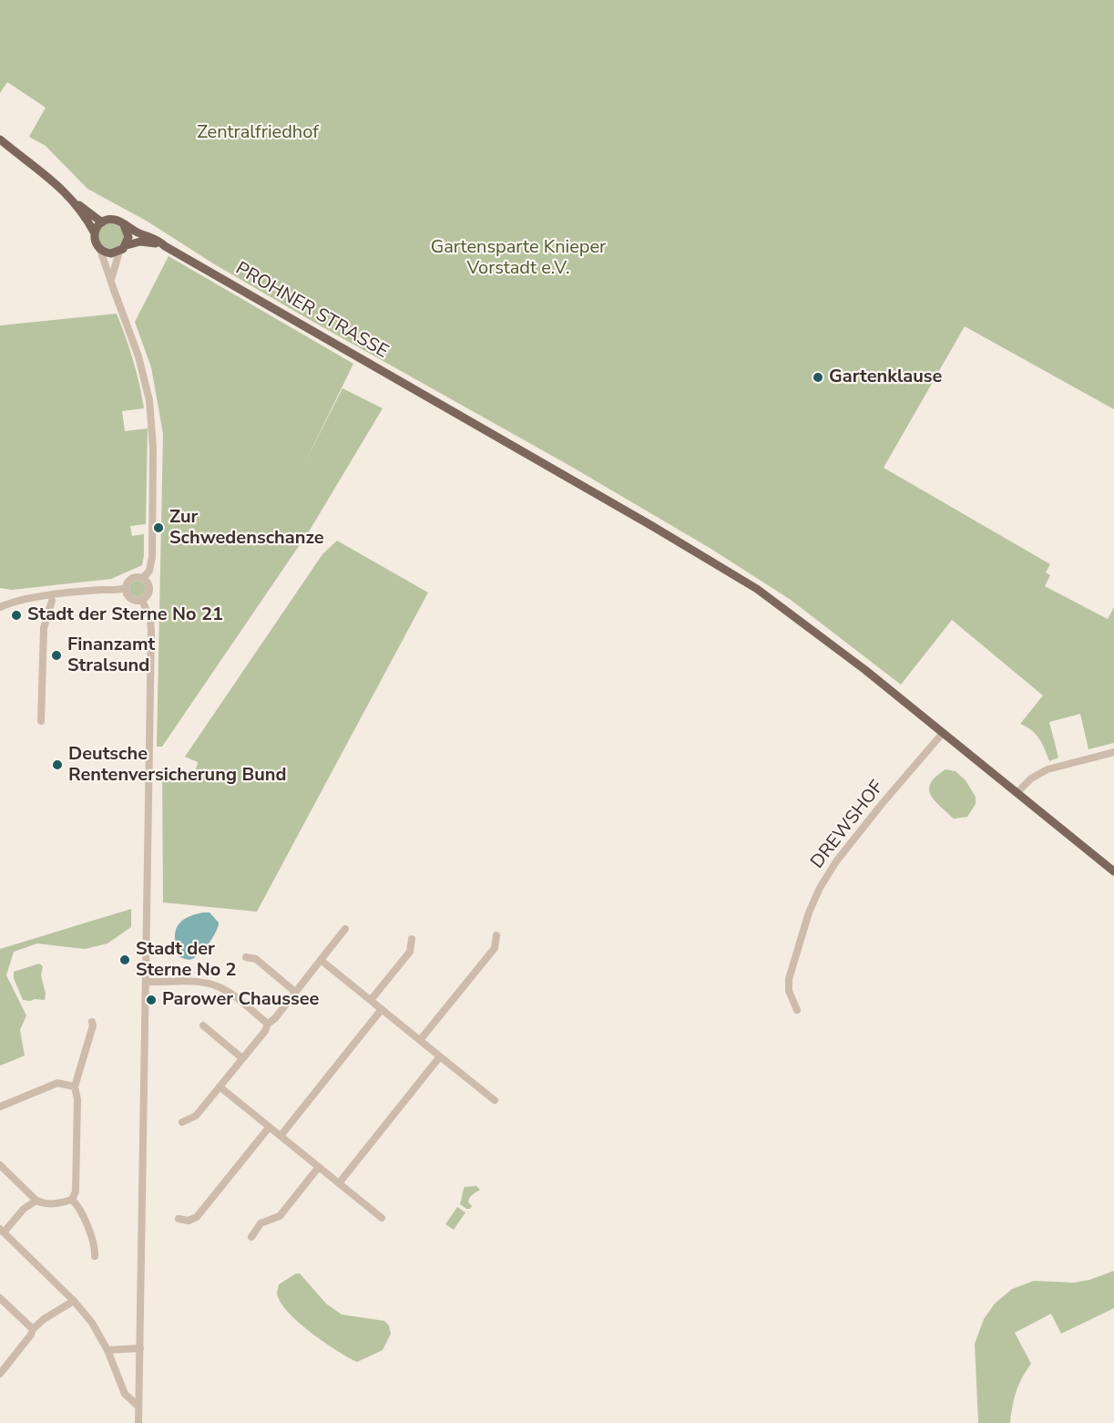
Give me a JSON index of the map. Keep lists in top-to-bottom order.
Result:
{
  "streets": {
    "main road": ["PROHNER STRASSE"],
    "street": ["DREWSHOF"]
  },
  "crossings": [
    ["PROHNER STRASSE", "DREWSHOF"]
  ],
  "parks": ["Zentralfriedhof", "Gartensparte Knieper Vorstadt e.V."],
  "places": [
    "Gartenklause",
    "Zur Schwedenschanze",
    "Stadt der Sterne No 21",
    "Finanzamt Stralsund",
    "Deutsche Rentenversicherung Bund",
    "Stadt der Sterne No 2",
    "Parower Chaussee"
  ]
}
